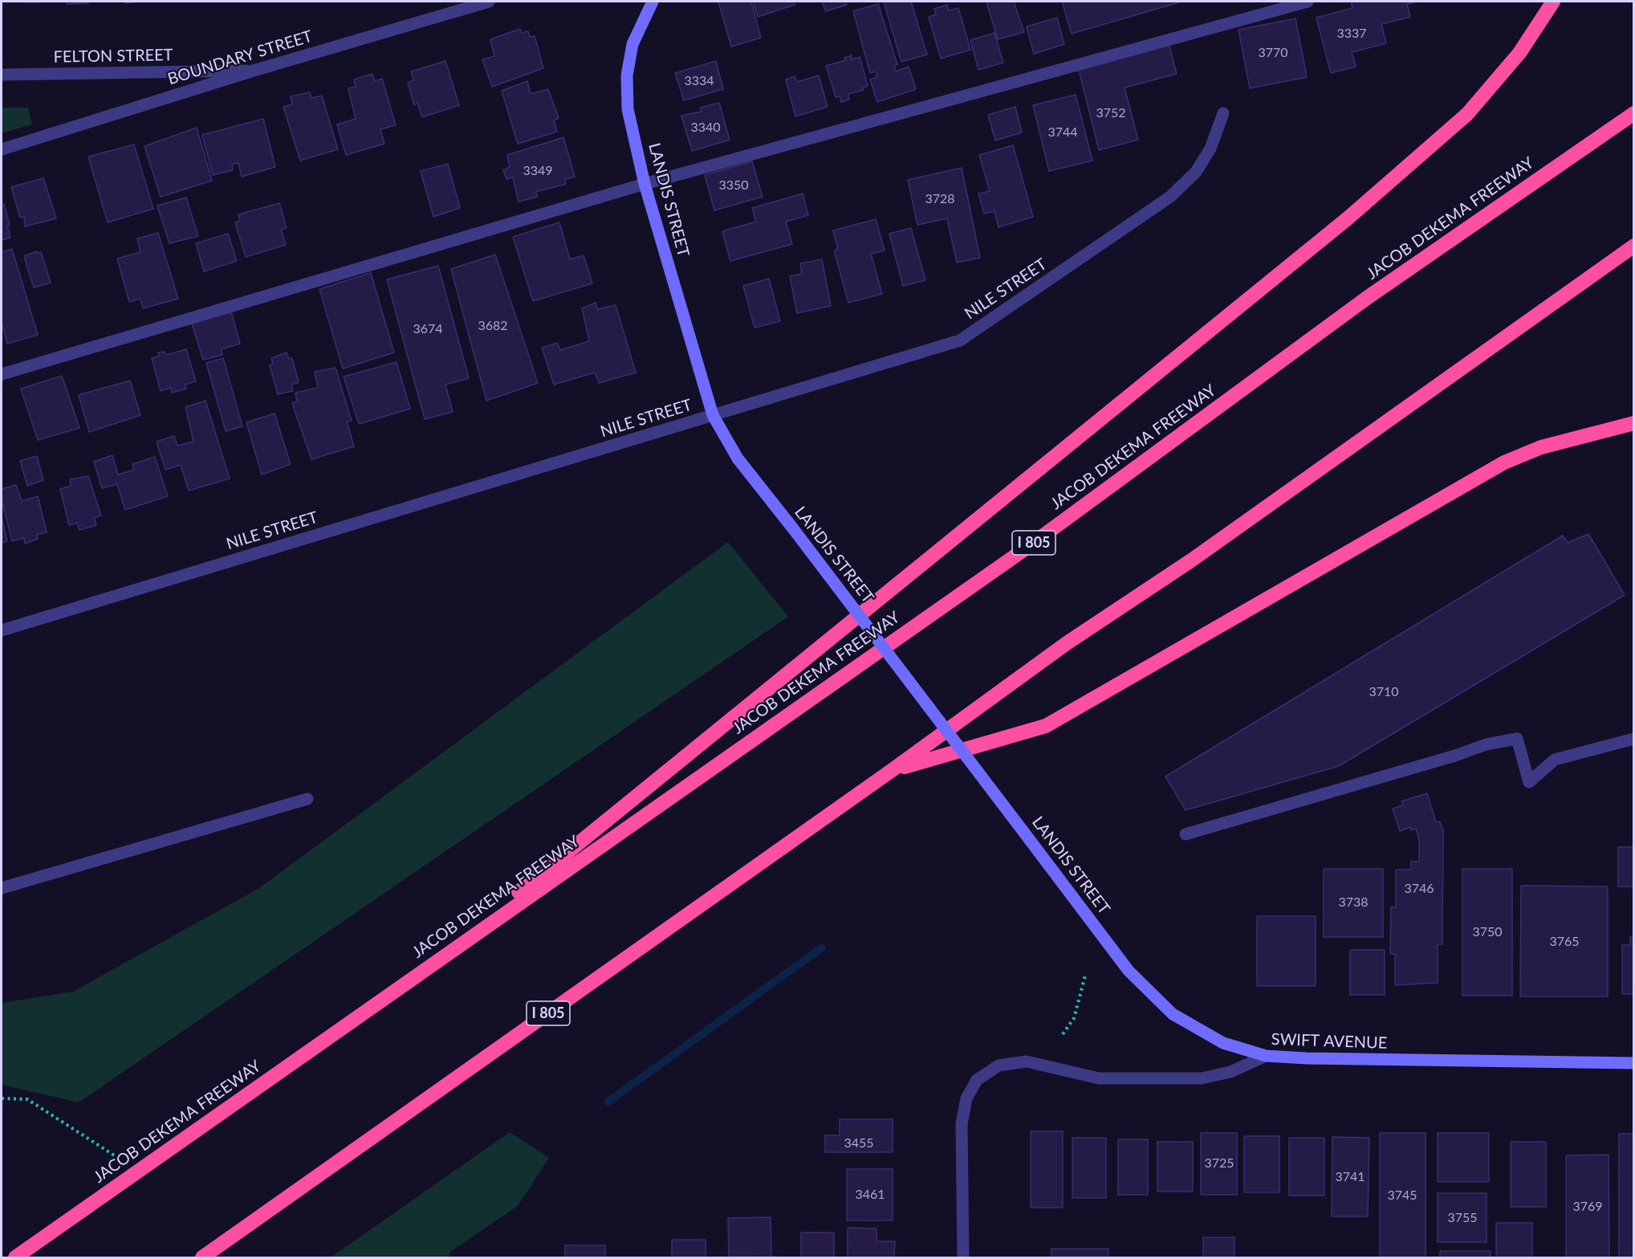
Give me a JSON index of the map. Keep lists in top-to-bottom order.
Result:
{
  "streets": {
    "highway": ["JACOB DEKEMA FREEWAY", "I 805"],
    "main road": ["LANDIS STREET", "SWIFT AVENUE"],
    "street": ["FELTON STREET", "BOUNDARY STREET", "NILE STREET"]
  },
  "crossings": [
    ["FELTON STREET", "BOUNDARY STREET"],
    ["LANDIS STREET", "NILE STREET"],
    ["LANDIS STREET", "SWIFT AVENUE"]
  ],
  "house_numbers": [
    "3337",
    "3770",
    "3334",
    "3752",
    "3340",
    "3744",
    "3349",
    "3350",
    "3728",
    "3682",
    "3674",
    "3710",
    "3746",
    "3738",
    "3750",
    "3765",
    "3455",
    "3725",
    "3741",
    "3461",
    "3745",
    "3769",
    "3755"
  ]
}
